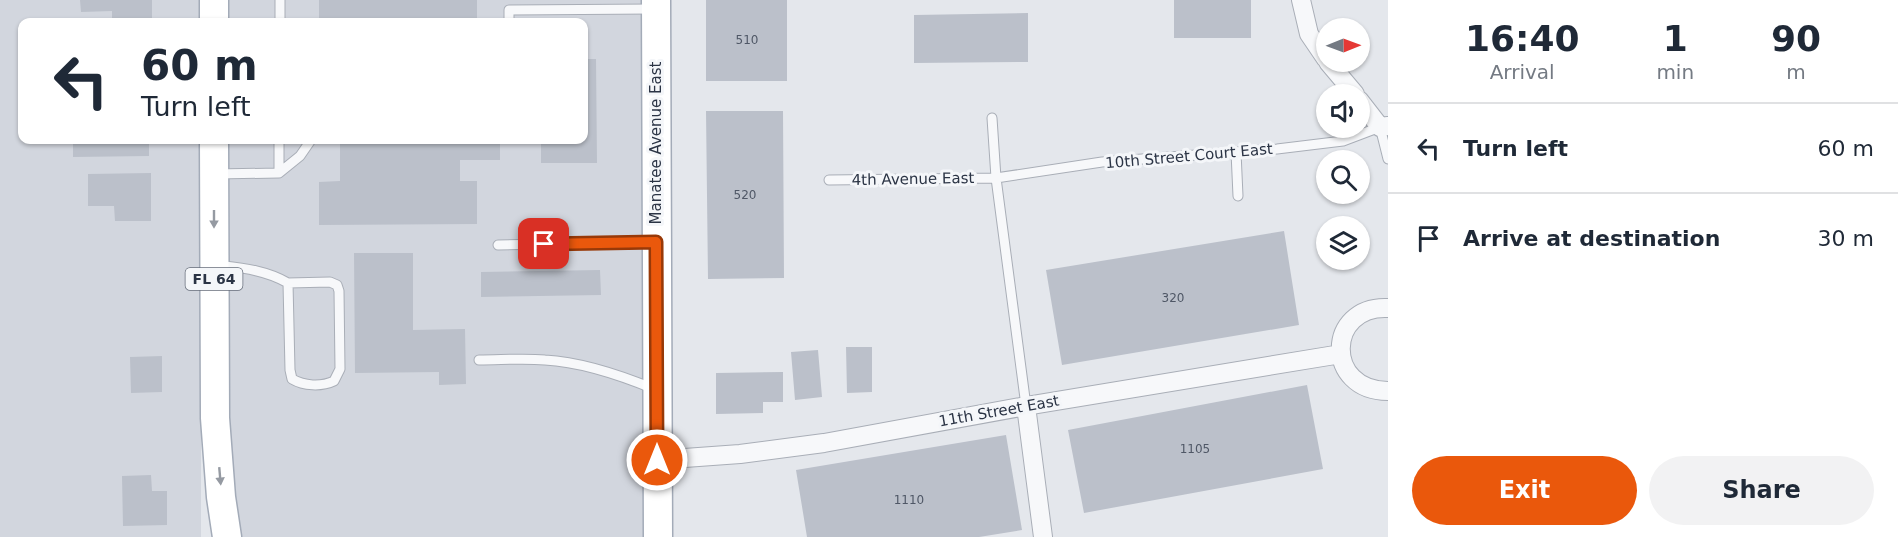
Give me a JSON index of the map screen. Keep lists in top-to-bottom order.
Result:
{
  "streets": {
    "main road": ["Manatee Avenue East", "FL 64"],
    "street": ["11th Street East"],
    "lane": ["10th Street Court East", "4th Avenue East"]
  },
  "crossings": [
    ["Manatee Avenue East", "11th Street East"],
    ["10th Street Court East", "4th Avenue East"]
  ],
  "house_numbers": [
    "510",
    "520",
    "320",
    "1105",
    "1110"
  ],
  "north": "right",
  "page": {
    "eta": [
      "16:40",
      "Arrival",
      "1",
      "min",
      "90",
      "m"
    ],
    "turn": ["60 m", "Turn left"],
    "list": [
      {
        "name": "Turn left",
        "value": "60 m"
      },
      {
        "name": "Arrive at destination",
        "value": "30 m"
      }
    ],
    "buttons": ["Exit", "Share"]
  }
}
